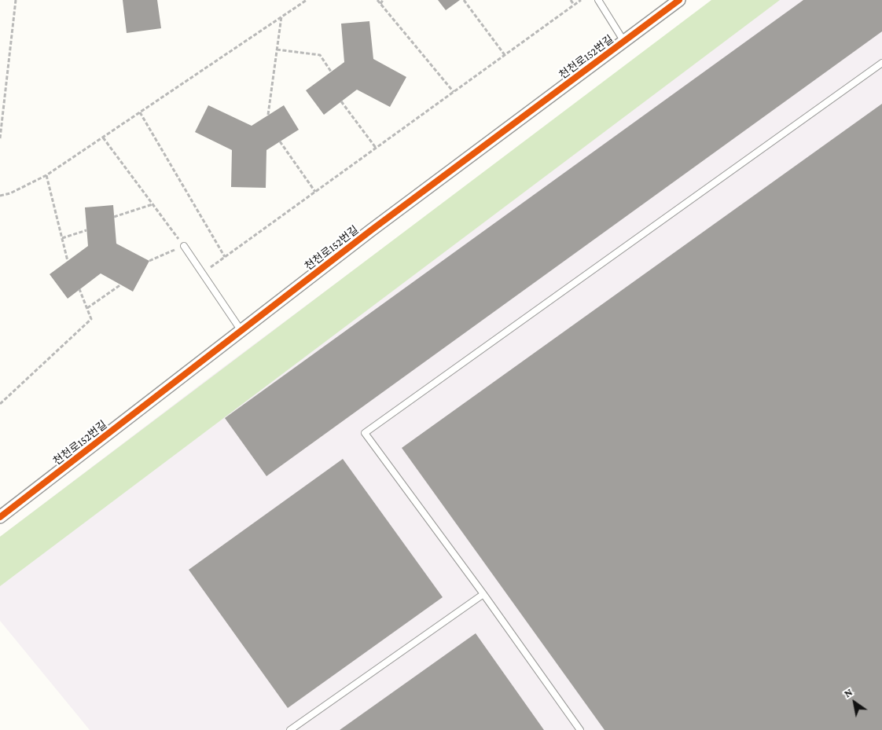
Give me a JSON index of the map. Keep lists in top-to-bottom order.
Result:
{
  "streets": {
    "street": ["천천로152번길"]
  },
  "north": "top left"
}
